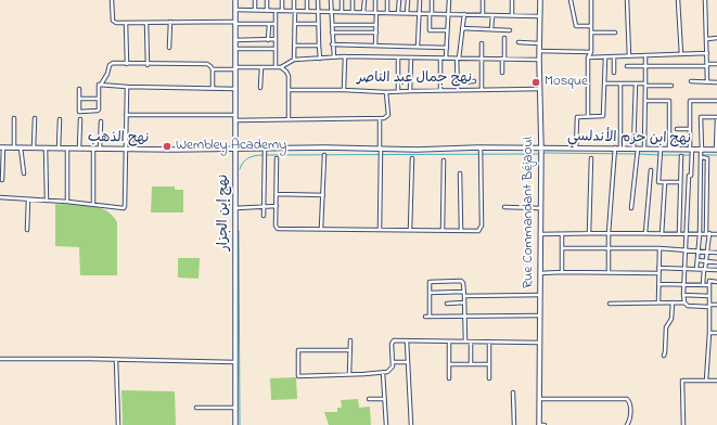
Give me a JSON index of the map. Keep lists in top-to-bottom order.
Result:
{
  "streets": {
    "street": [
      "نهج جمال عبد الناصر",
      "نهج الذهب",
      "نهج ابن حزم الأندلسي",
      "نهج إبن الجزار",
      "Rue Commandant Béjaoui"
    ]
  },
  "crossings": [
    ["نهج جمال عبد الناصر", "Rue Commandant Béjaoui"],
    ["نهج الذهب", "نهج ابن حزم الأندلسي"],
    ["نهج الذهب", "نهج إبن الجزار"],
    ["نهج ابن حزم الأندلسي", "Rue Commandant Béjaoui"]
  ],
  "places": ["Mosque", "Wembley Academy"]
}
